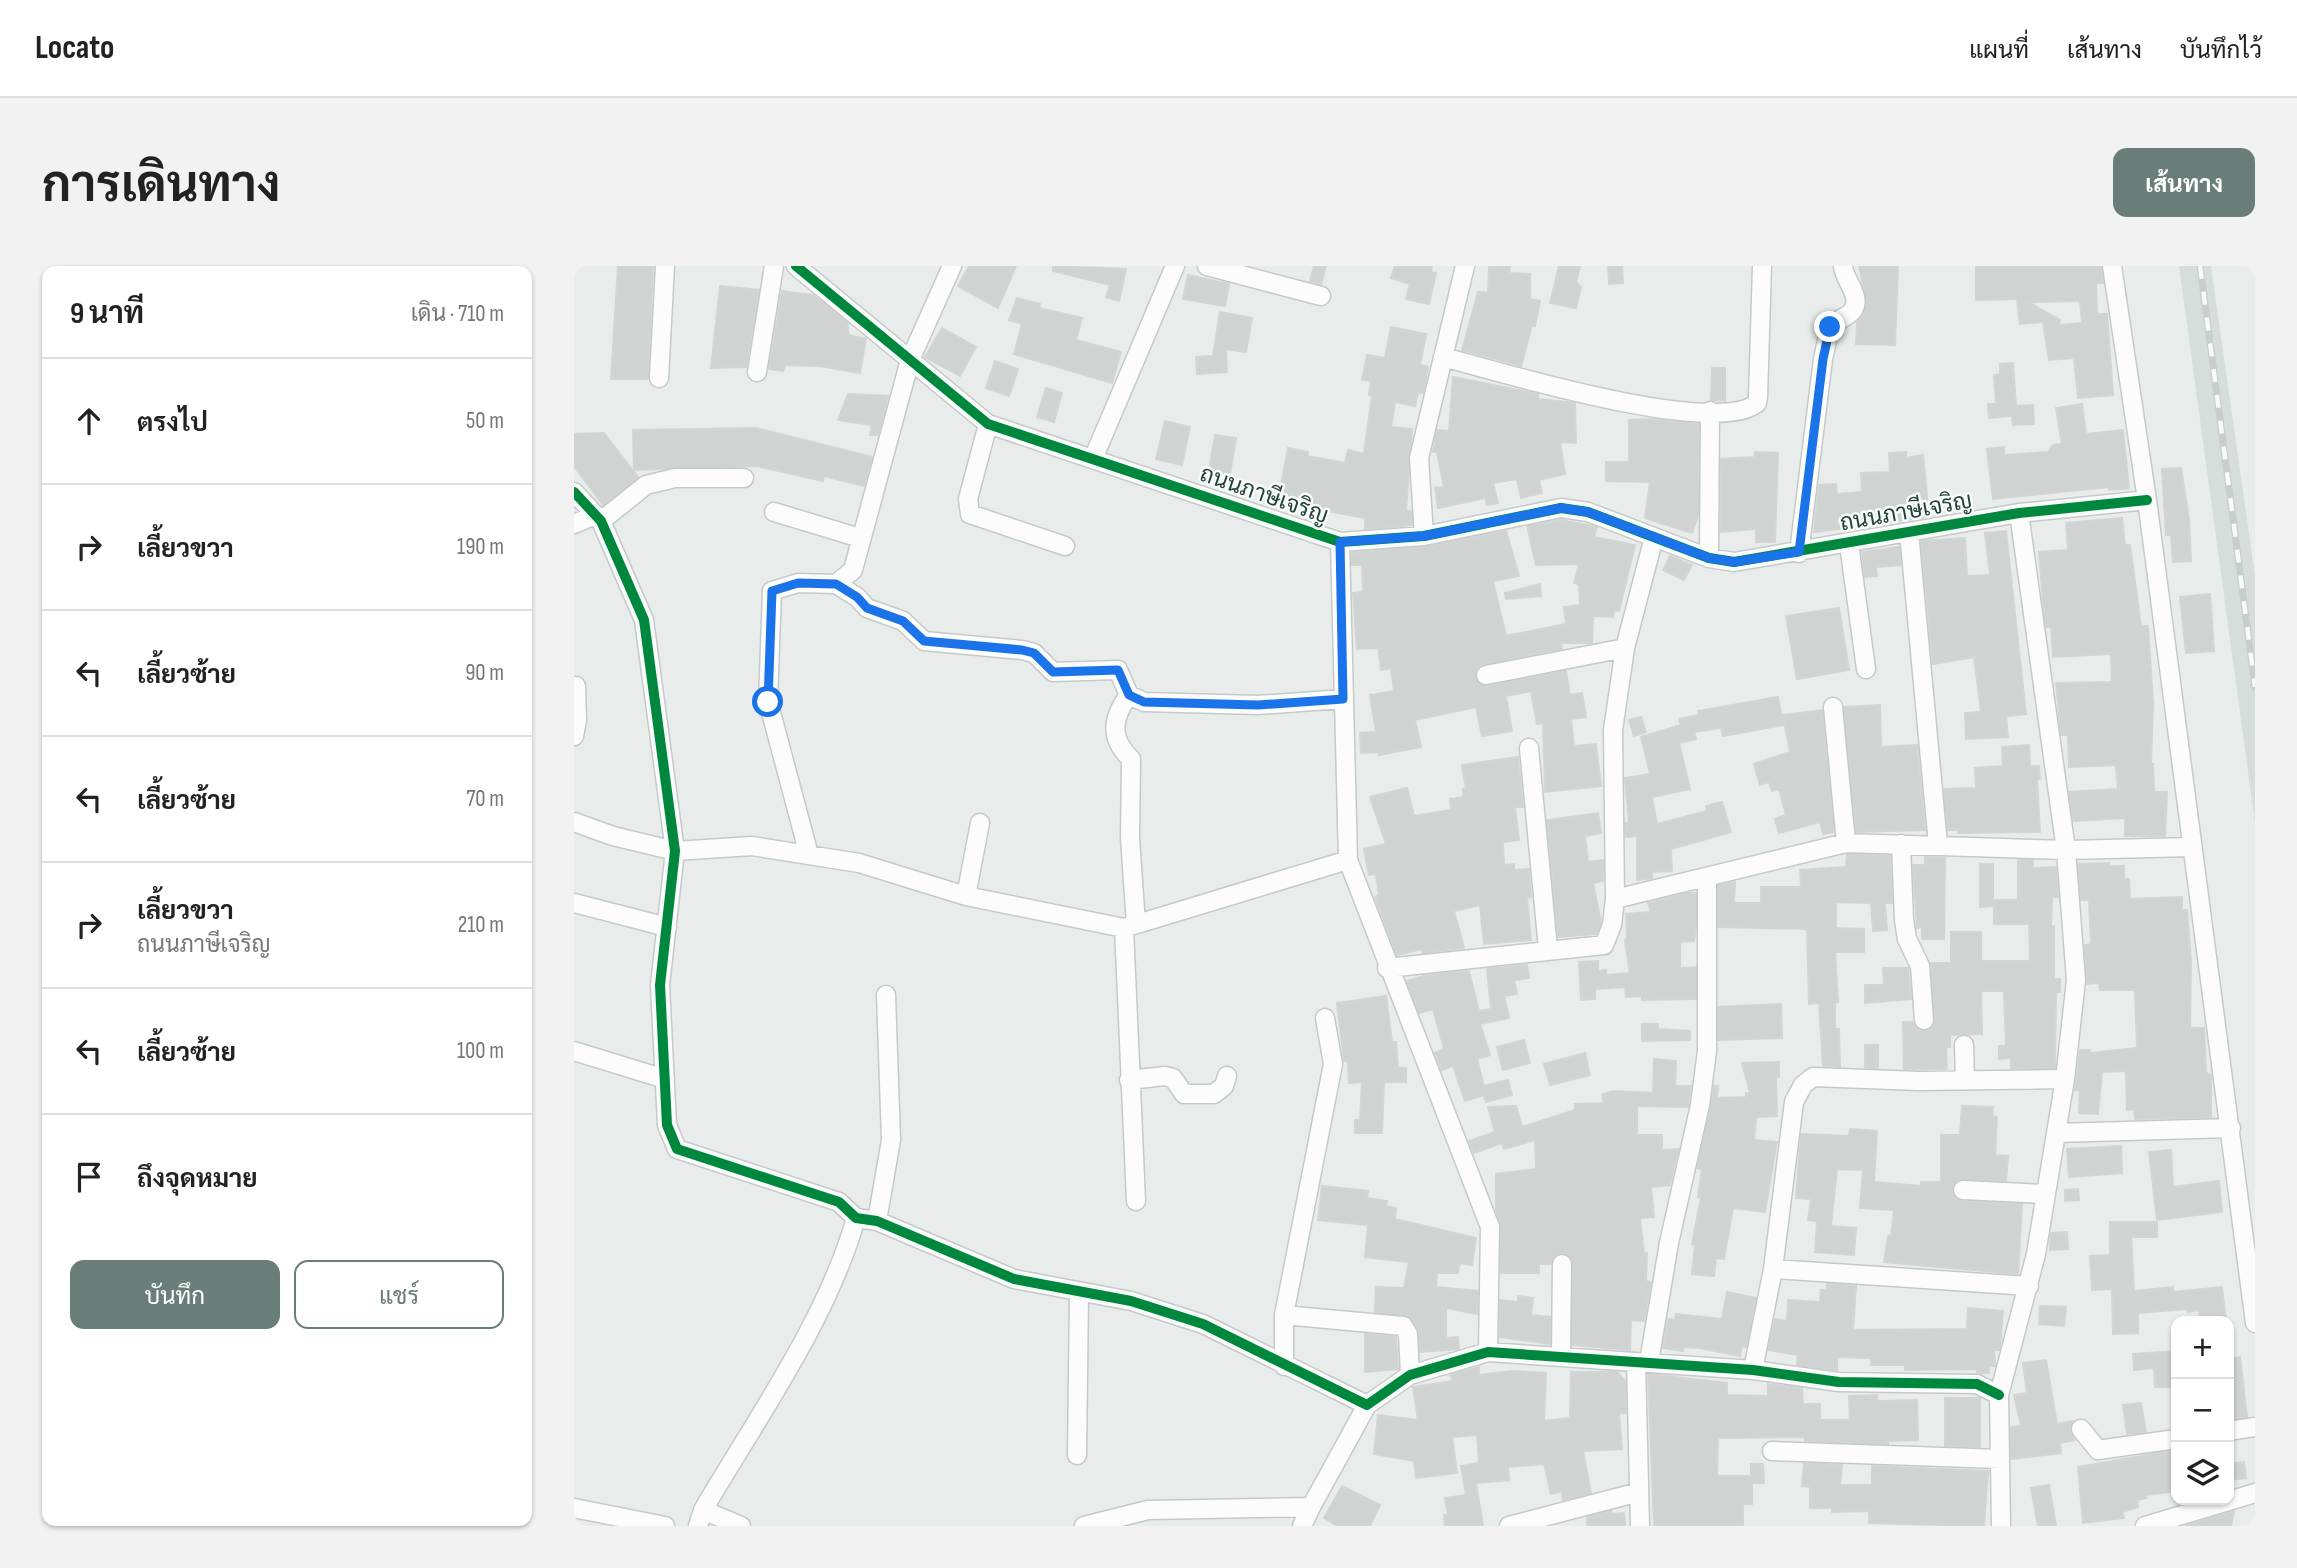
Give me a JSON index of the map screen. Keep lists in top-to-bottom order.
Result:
{
  "streets": {
    "street": ["ถนนภาษีเจริญ"]
  },
  "page": {
    "header": "Locato",
    "nav": ["แผนที่", "เส้นทาง", "บันทึกไว้"],
    "buttons": [
      "เส้นทาง",
      ["บันทึก", "แชร์"]
    ],
    "title": "การเดินทาง",
    "heading": ["9 นาที", "เดิน · 710 m"],
    "list": [
      ["ตรงไป", "50 m"],
      ["เลี้ยวขวา", "190 m"],
      ["เลี้ยวซ้าย", "90 m"],
      ["เลี้ยวซ้าย", "70 m"],
      ["เลี้ยวขวา", "ถนนภาษีเจริญ", "210 m"],
      ["เลี้ยวซ้าย", "100 m"],
      "ถึงจุดหมาย"
    ],
    "map_buttons": ["+", "−"]
  }
}
